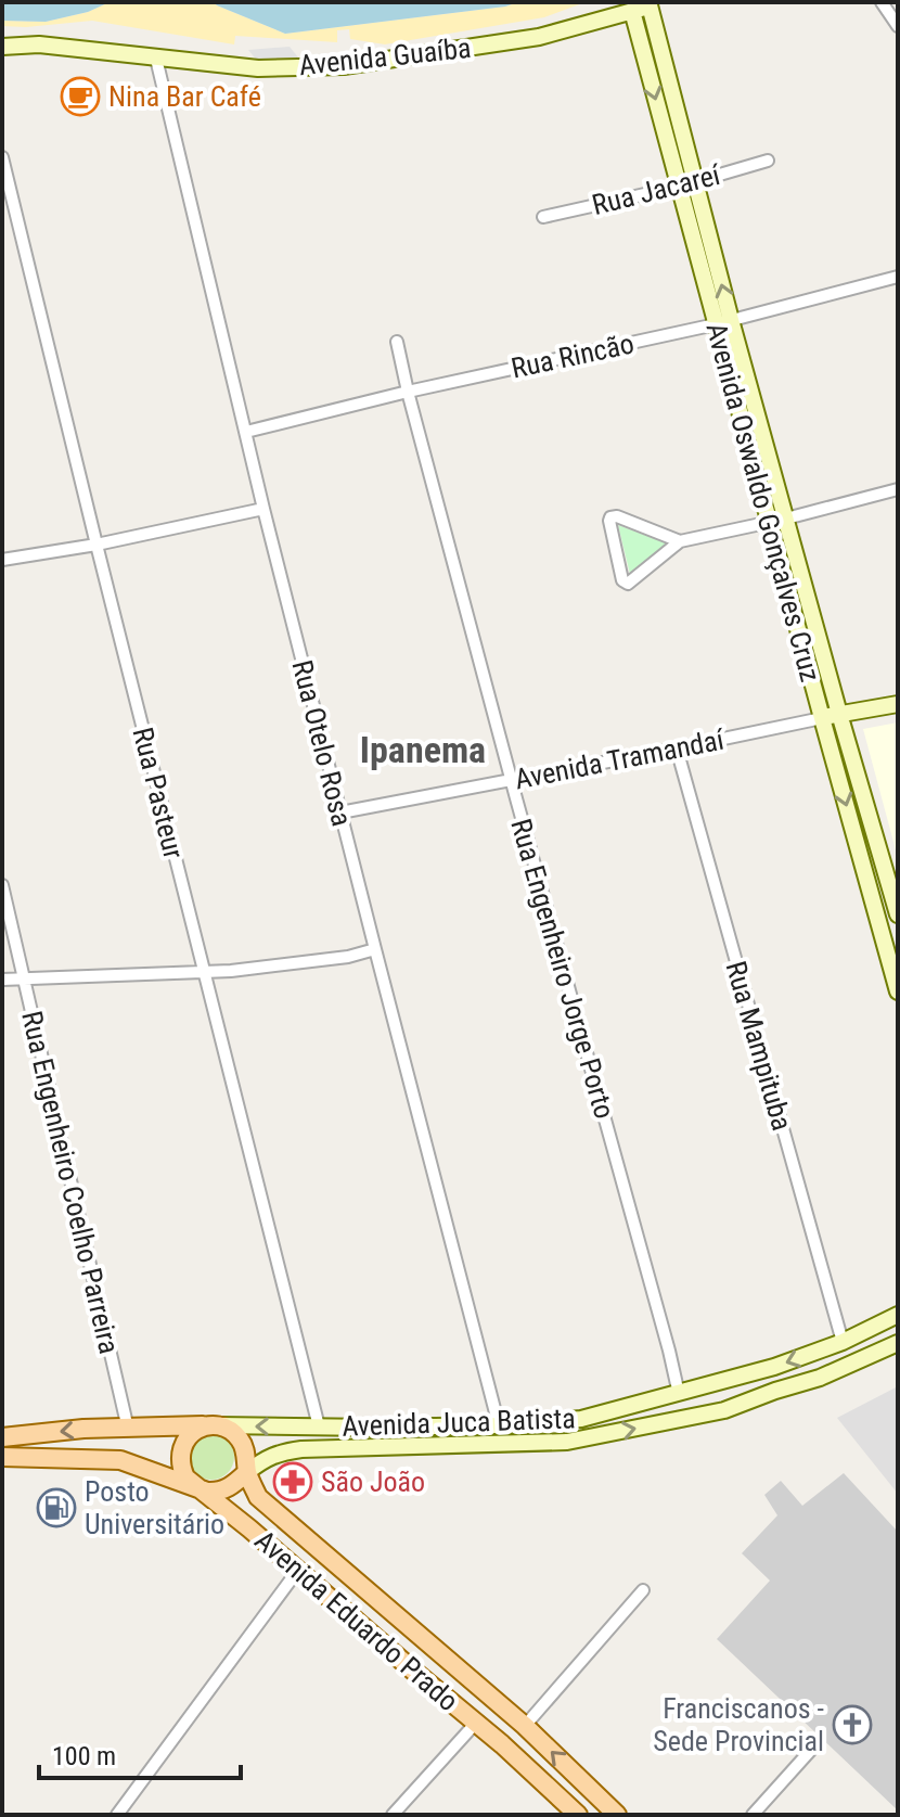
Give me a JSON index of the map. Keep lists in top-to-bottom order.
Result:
{
  "streets": {
    "main road": ["Avenida Juca Batista", "Avenida Eduardo Prado"],
    "street": [
      "Avenida Guaíba",
      "Rua Jacareí",
      "Rua Rincão",
      "Avenida Oswaldo Gonçalves Cruz",
      "Rua Otelo Rosa",
      "Avenida Tramandaí",
      "Rua Pasteur",
      "Rua Engenheiro Jorge Porto",
      "Rua Mampituba",
      "Rua Engenheiro Coelho Parreira"
    ]
  },
  "crossings": [
    ["Avenida Guaíba", "Avenida Oswaldo Gonçalves Cruz"],
    ["Avenida Guaíba", "Rua Otelo Rosa"],
    ["Rua Jacareí", "Avenida Oswaldo Gonçalves Cruz"],
    ["Rua Rincão", "Avenida Oswaldo Gonçalves Cruz"],
    ["Rua Rincão", "Rua Otelo Rosa"],
    ["Rua Rincão", "Rua Engenheiro Jorge Porto"],
    ["Avenida Oswaldo Gonçalves Cruz", "Avenida Tramandaí"],
    ["Rua Otelo Rosa", "Avenida Tramandaí"],
    ["Rua Otelo Rosa", "Avenida Juca Batista"],
    ["Avenida Tramandaí", "Rua Engenheiro Jorge Porto"],
    ["Avenida Tramandaí", "Rua Mampituba"],
    ["Rua Pasteur", "Avenida Juca Batista"],
    ["Rua Engenheiro Jorge Porto", "Avenida Juca Batista"],
    ["Rua Mampituba", "Avenida Juca Batista"],
    ["Rua Engenheiro Coelho Parreira", "Avenida Juca Batista"],
    ["Avenida Juca Batista", "Avenida Eduardo Prado"]
  ],
  "districts": ["Ipanema"],
  "places": {
    "cafe": ["Nina Bar Café"],
    "pharmacy": ["São João"],
    "fuel station": ["Posto Universitário"],
    "church": ["Franciscanos - Sede Provincial"]
  },
  "scale_bar": "100 m"
}
